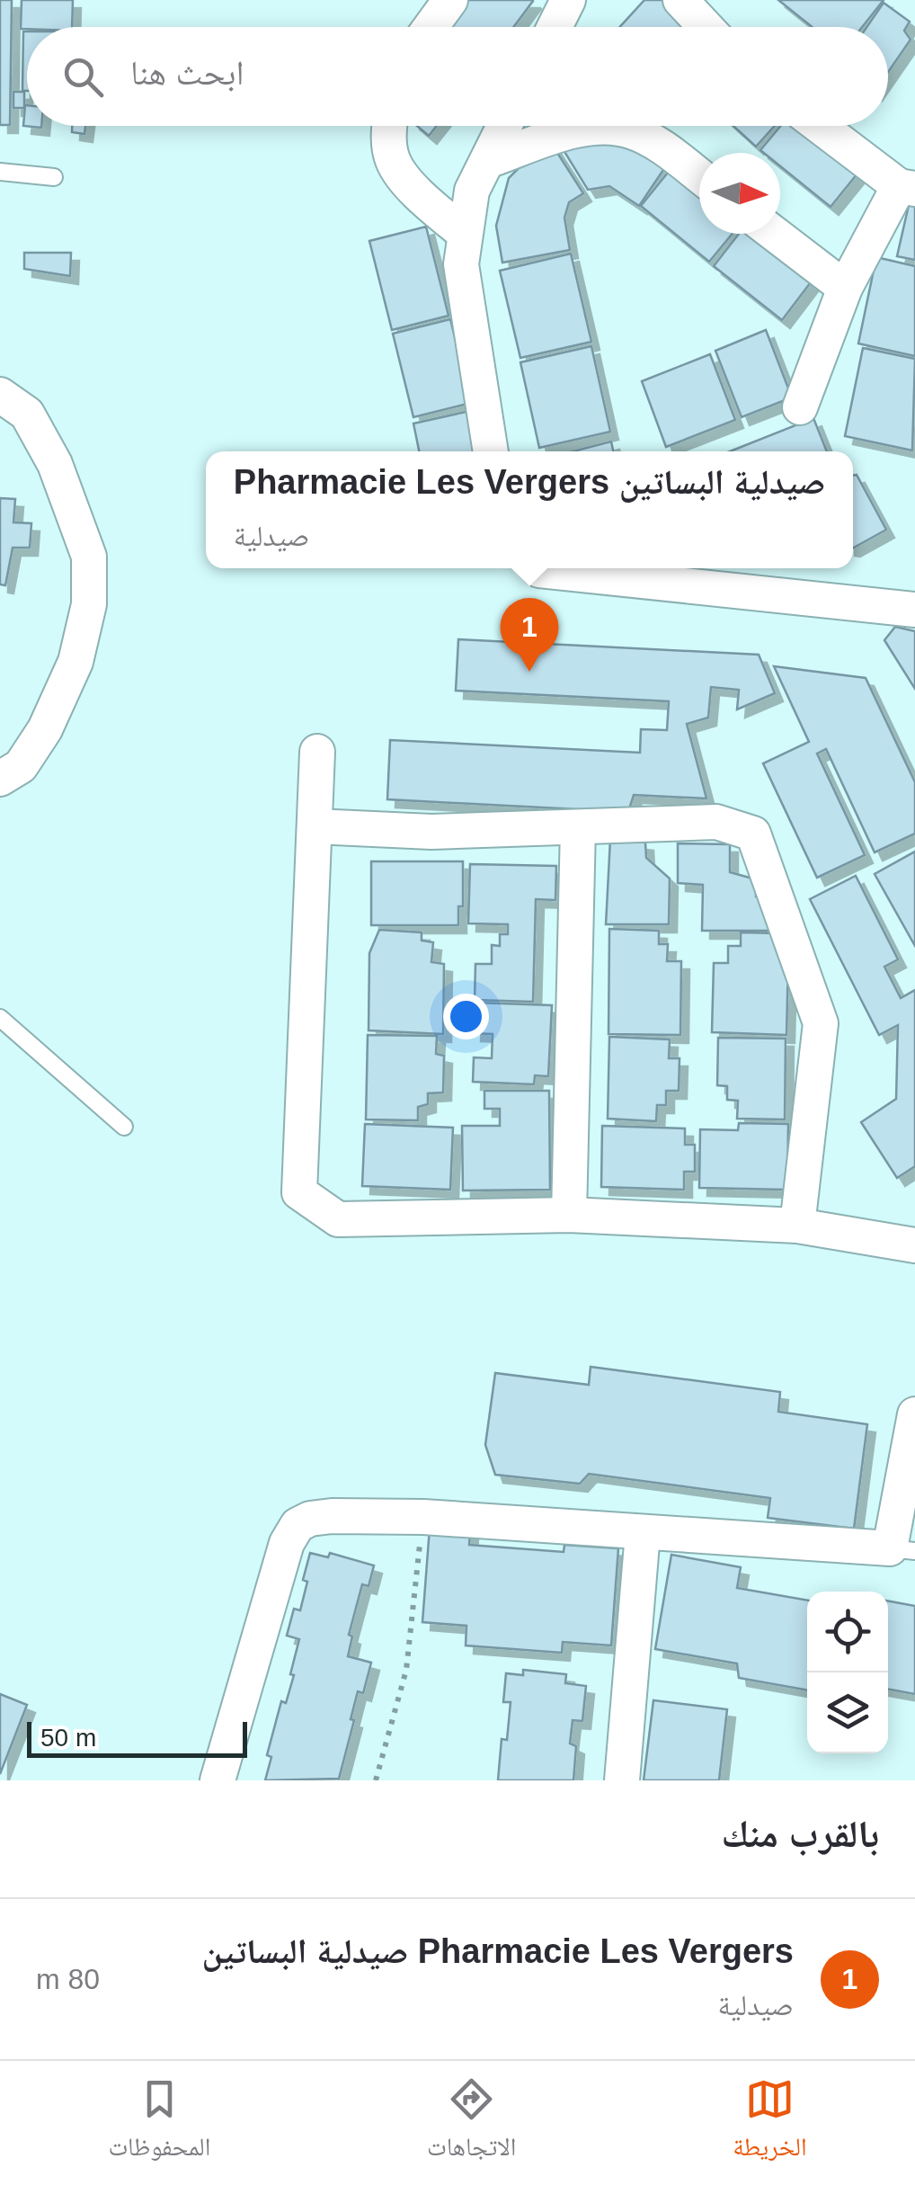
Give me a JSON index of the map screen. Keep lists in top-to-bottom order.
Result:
{
  "scale_bar": "50 m",
  "north": "right",
  "page": {
    "search": "ابحث هنا",
    "popup": ["Pharmacie Les Vergers صيدلية البساتين", "صيدلية"],
    "pins": "1",
    "scale": "50 m",
    "heading": "بالقرب منك",
    "list": [
      {
        "mark": "1",
        "name": "Pharmacie Les Vergers صيدلية البساتين",
        "note": "صيدلية",
        "value": "80 m"
      }
    ],
    "nav": ["الخريطة", "الاتجاهات", "المحفوظات"]
  }
}
